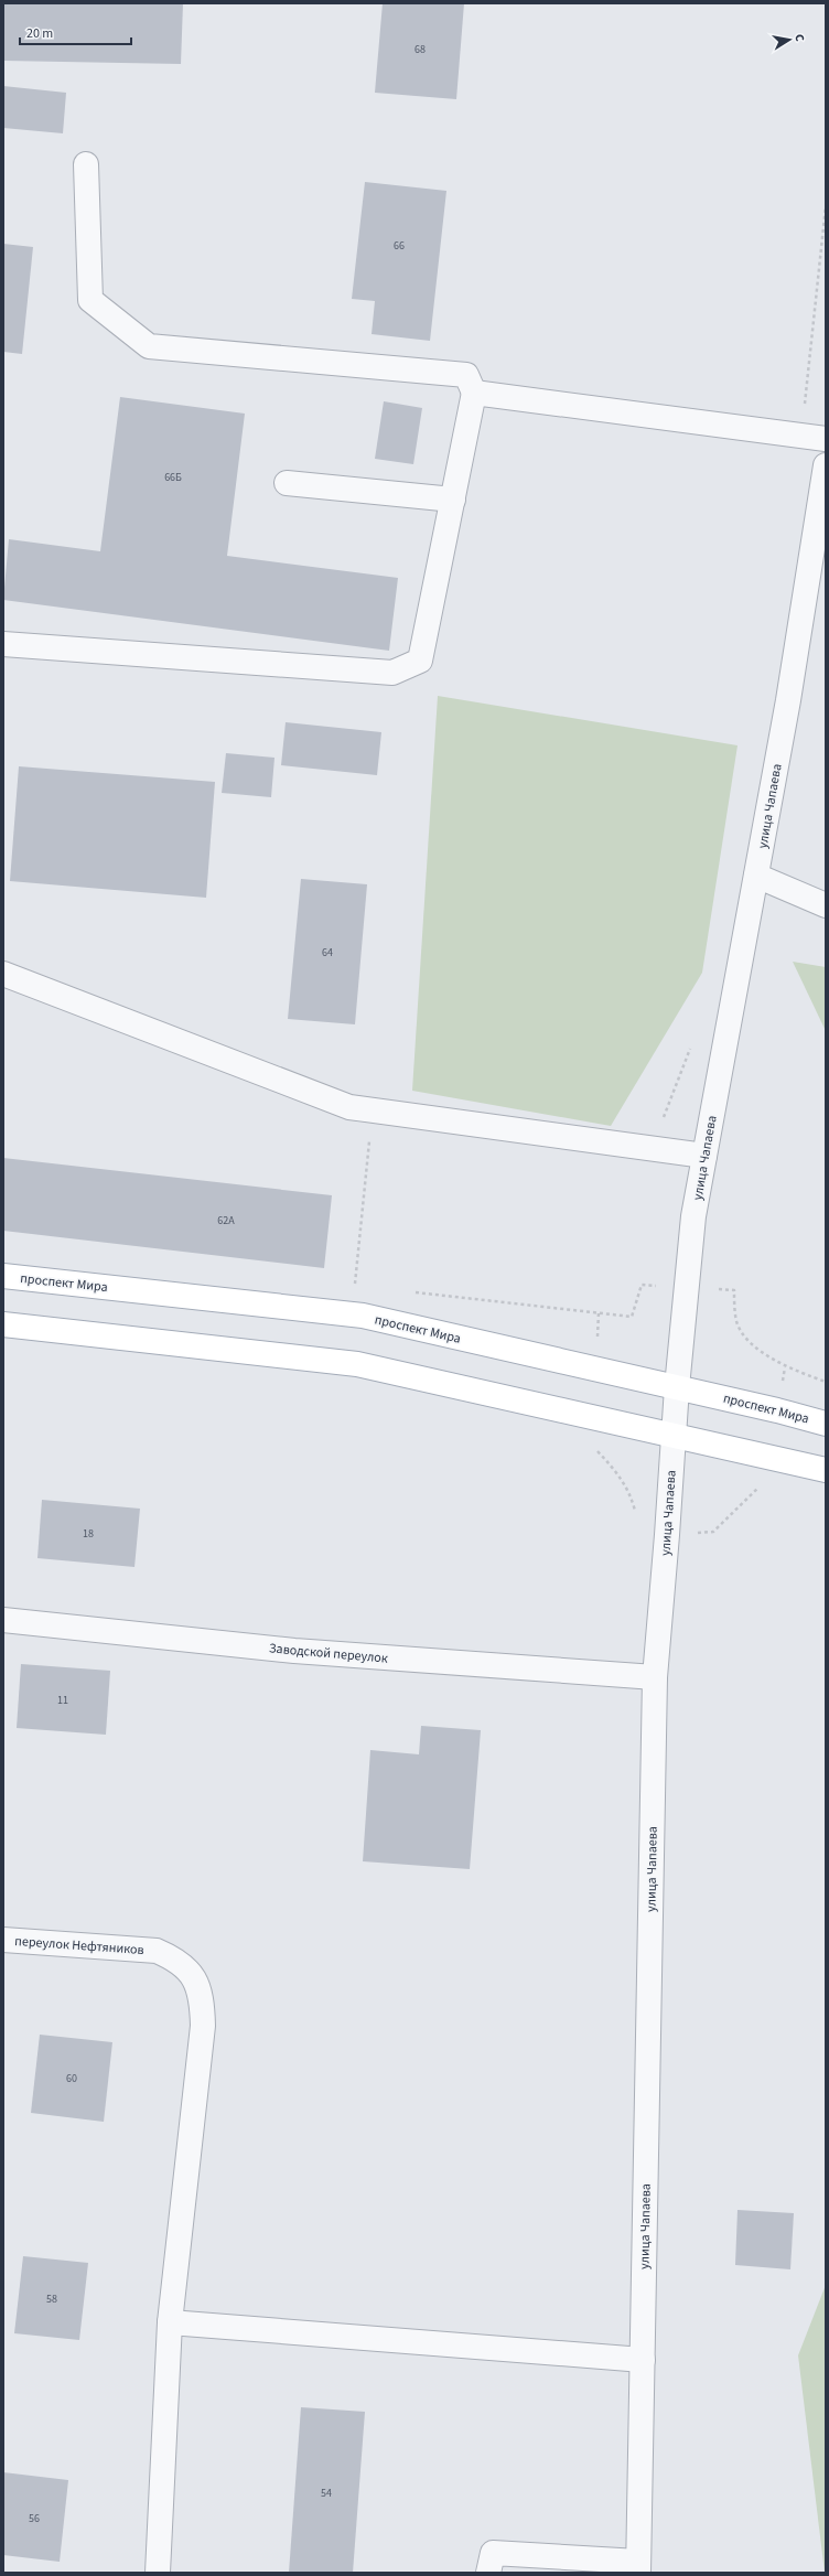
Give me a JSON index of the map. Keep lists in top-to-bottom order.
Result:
{
  "streets": {
    "main road": ["проспект Мира"],
    "street": ["улица Чапаева", "Заводской переулок", "переулок Нефтяников"]
  },
  "crossings": [
    ["улица Чапаева", "проспект Мира"],
    ["улица Чапаева", "Заводской переулок"]
  ],
  "house_numbers": [
    "68",
    "66",
    "66Б",
    "64",
    "62А",
    "18",
    "11",
    "60",
    "58",
    "54",
    "56"
  ],
  "scale_bar": "20 m",
  "north": "right"
}
